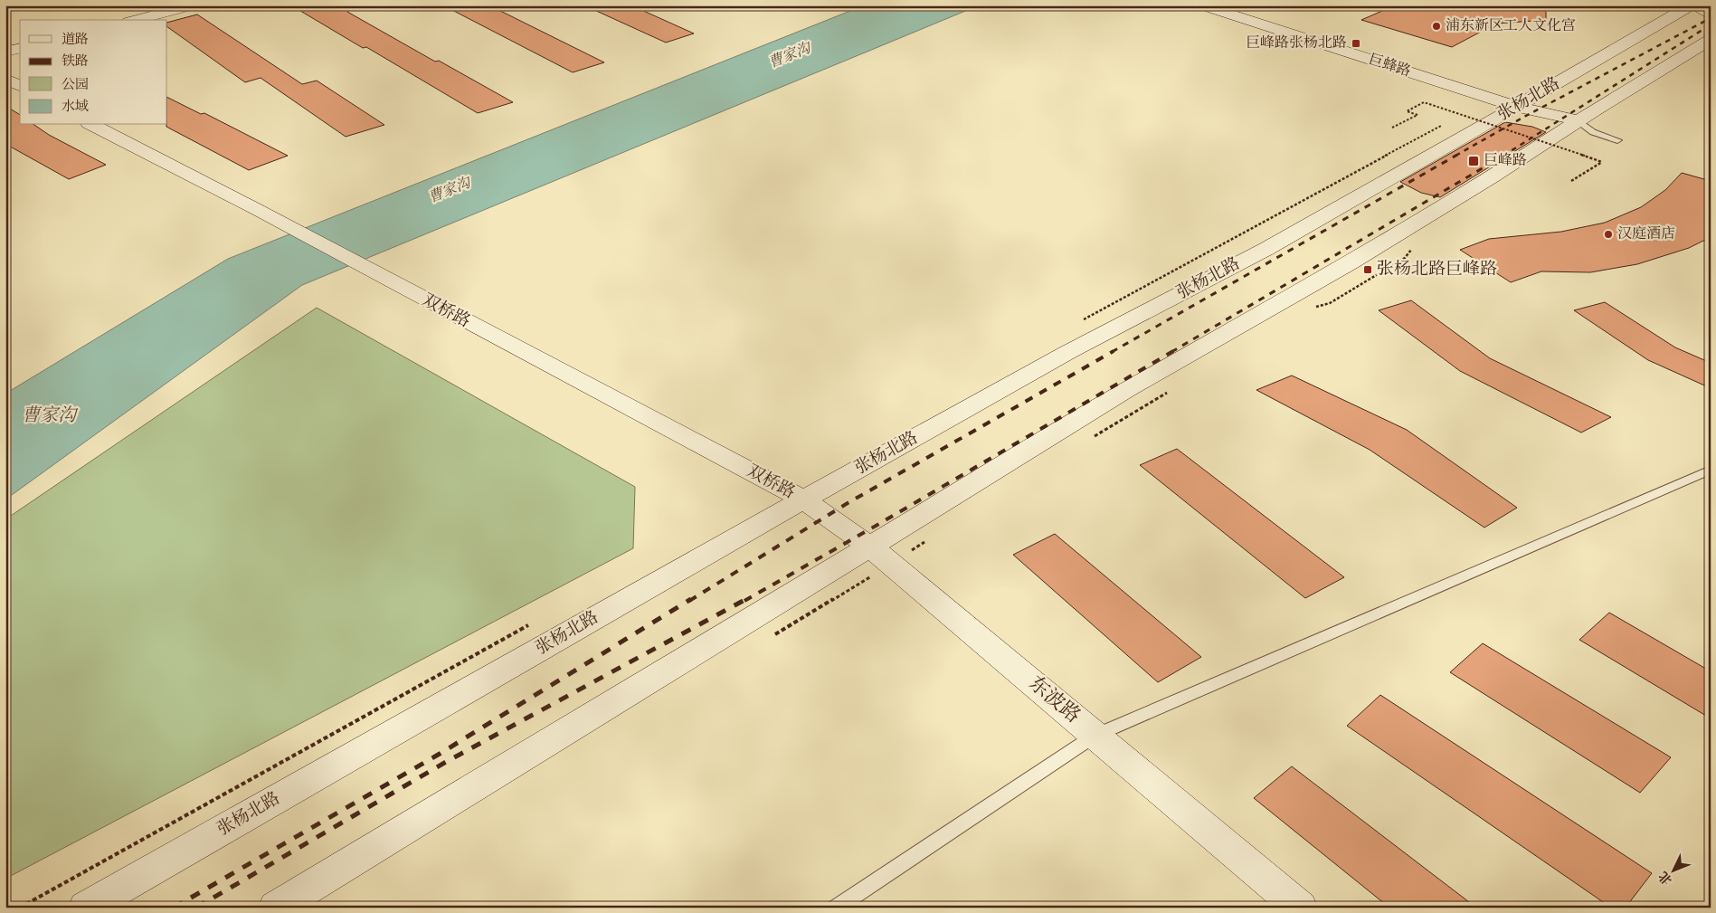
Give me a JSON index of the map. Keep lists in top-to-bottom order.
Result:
{
  "streets": {
    "main road": [
      "巨蜂路",
      "张杨北路",
      "双桥路",
      "东波路"
    ]
  },
  "crossings": [
    ["巨蜂路", "张杨北路"],
    ["张杨北路", "双桥路"],
    ["张杨北路", "东波路"],
    ["双桥路", "东波路"]
  ],
  "water": ["曹家沟"],
  "places": {
    "other": ["浦东新区工人文化宫", "汉庭酒店"],
    "transit": ["巨峰路张杨北路", "巨峰路", "张杨北路巨峰路"]
  },
  "legend": [
    "道路",
    "铁路",
    "公园",
    "水域"
  ],
  "north": "bottom left"
}
